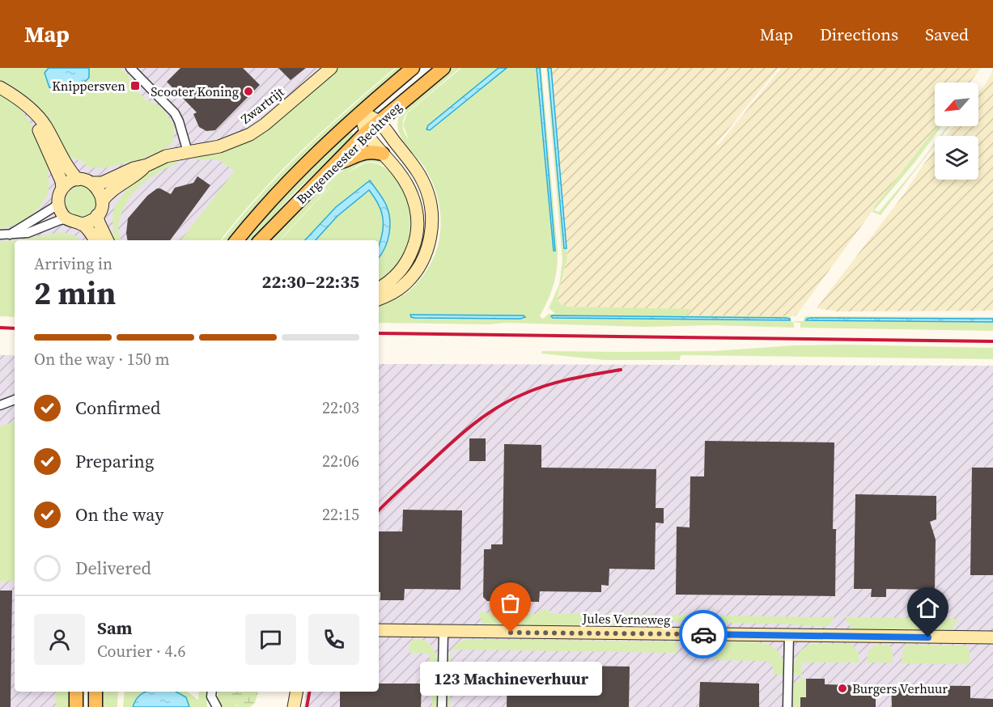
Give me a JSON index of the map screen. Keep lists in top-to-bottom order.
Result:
{
  "streets": {
    "main road": ["Burgemeester Bechtweg"],
    "street": ["Zwartrijt", "Jules Verneweg"]
  },
  "places": {
    "transit": ["Knippersven"],
    "other": ["Scooter Koning", "123 Machineverhuur", "Burgers Verhuur"]
  },
  "north": "bottom left",
  "page": {
    "header": "Map",
    "nav": ["Map", "Directions", "Saved"],
    "heading": ["2 min", "Arriving in", "22:30–22:35"],
    "panel": ["Sam", "Courier · 4.6"],
    "bar": "On the way · 150 m",
    "list": [
      ["Confirmed", "22:03"],
      ["Preparing", "22:06"],
      ["On the way", "22:15"],
      "Delivered"
    ],
    "bubble": "123 Machineverhuur"
  }
}
